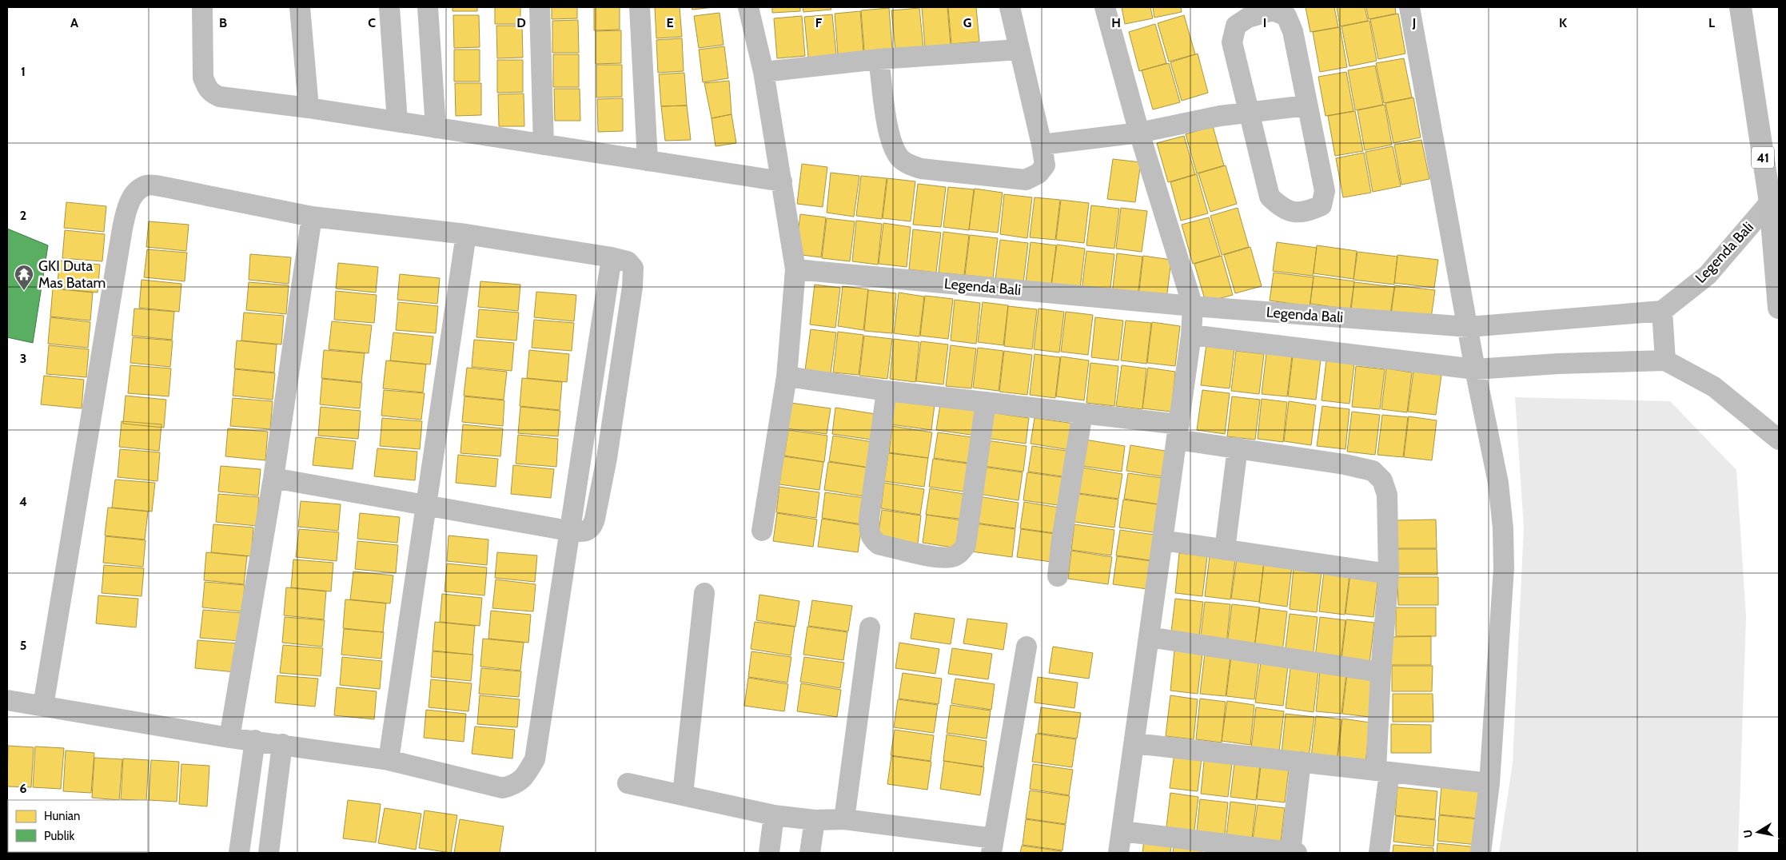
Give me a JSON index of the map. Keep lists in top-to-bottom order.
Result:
{
  "streets": {
    "highway": ["41"],
    "street": ["Legenda Bali"]
  },
  "crossings": [
    ["41", "Legenda Bali"]
  ],
  "places": {
    "temple": ["GKI Duta Mas Batam"]
  },
  "legend": ["Hunian", "Publik"],
  "north": "left",
  "grid": {
    "columns": [
      "A",
      "B",
      "C",
      "D",
      "E",
      "F",
      "G",
      "H",
      "I",
      "J",
      "K",
      "L"
    ],
    "rows": [
      "1",
      "2",
      "3",
      "4",
      "5",
      "6"
    ]
  }
}
